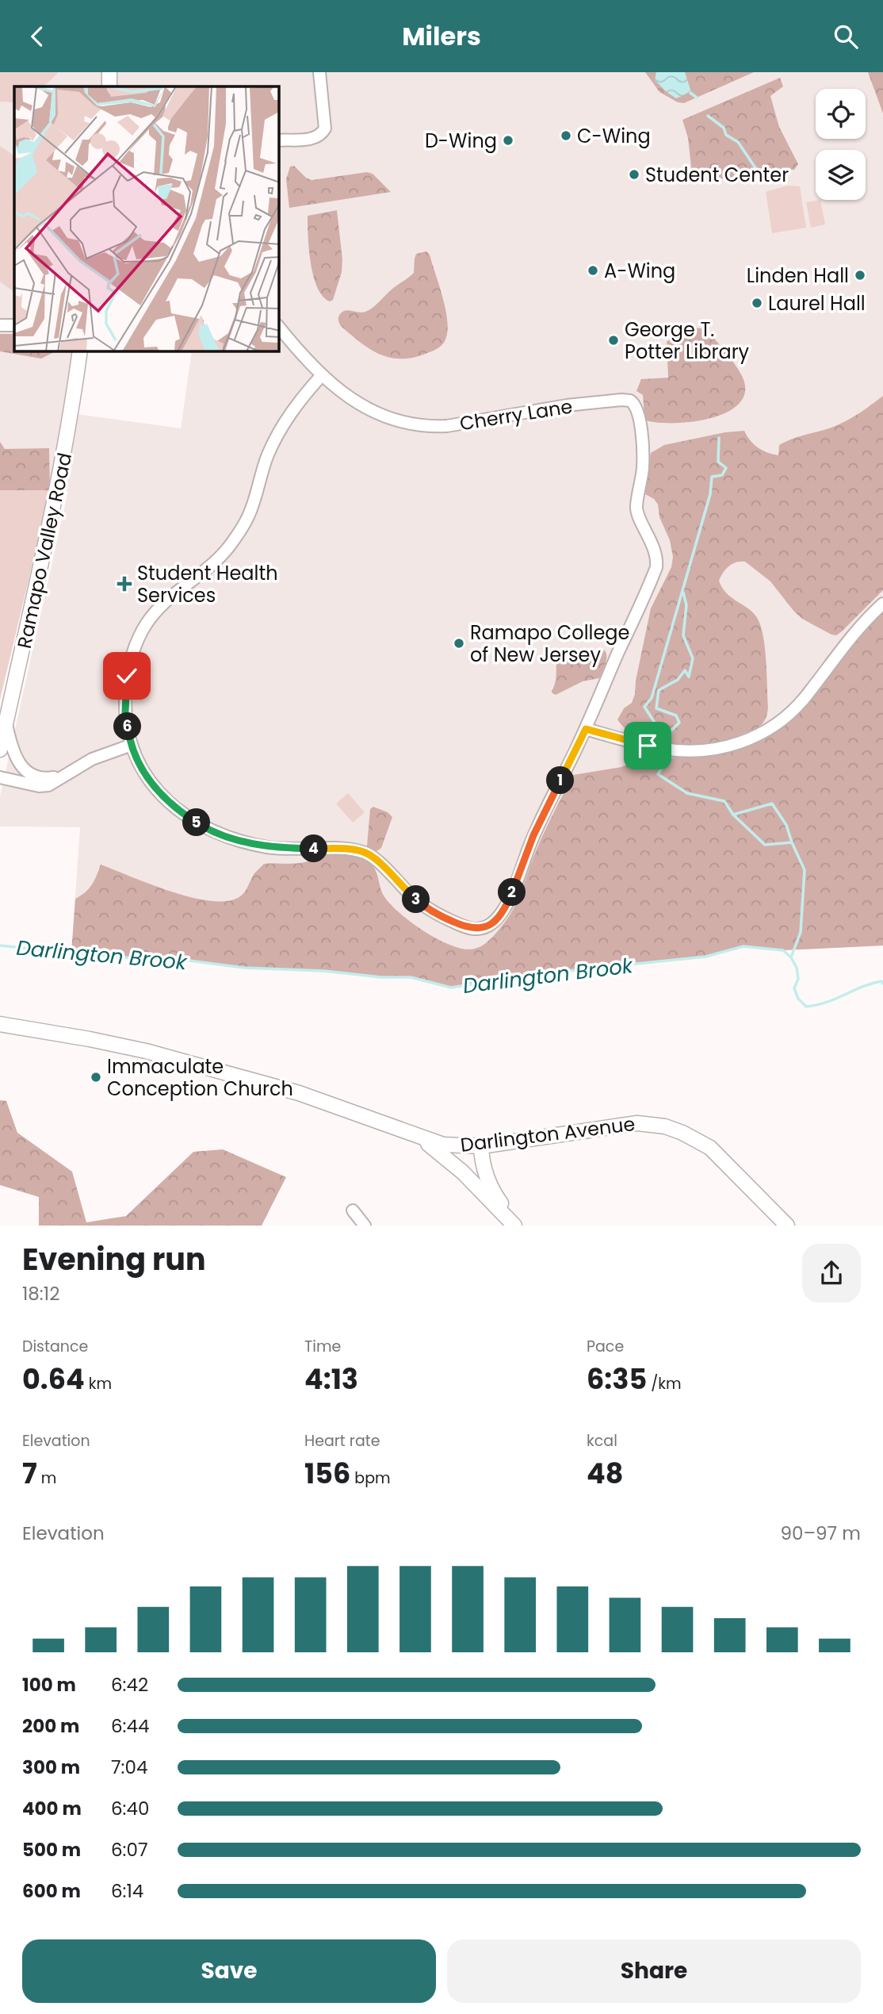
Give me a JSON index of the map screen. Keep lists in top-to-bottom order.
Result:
{
  "streets": {
    "main road": ["Ramapo Valley Road", "Darlington Avenue"],
    "street": ["Cherry Lane"]
  },
  "water": ["Darlington Brook"],
  "places": {
    "other": [
      "C-Wing",
      "D-Wing",
      "Student Center",
      "A-Wing",
      "Linden Hall",
      "Laurel Hall",
      "George T. Potter Library",
      "Ramapo College of New Jersey",
      "Immaculate Conception Church"
    ],
    "health": ["Student Health Services"]
  },
  "page": {
    "header": "Milers",
    "pins": [
      "6",
      "1",
      "5",
      "4",
      "2",
      "3"
    ],
    "heading": ["Evening run", "18:12"],
    "stats": [
      ["Distance", "0.64 km"],
      ["Time", "4:13"],
      ["Pace", "6:35 /km"],
      ["Elevation", "7 m"],
      ["Heart rate", "156 bpm"],
      ["kcal", "48"]
    ],
    "chart": ["Elevation", "90–97 m"],
    "list": [
      {
        "name": "100 m",
        "note": "6:42"
      },
      {
        "name": "200 m",
        "note": "6:44"
      },
      {
        "name": "300 m",
        "note": "7:04"
      },
      {
        "name": "400 m",
        "note": "6:40"
      },
      {
        "name": "500 m",
        "note": "6:07"
      },
      {
        "name": "600 m",
        "note": "6:14"
      }
    ],
    "buttons": ["Save", "Share"]
  }
}
